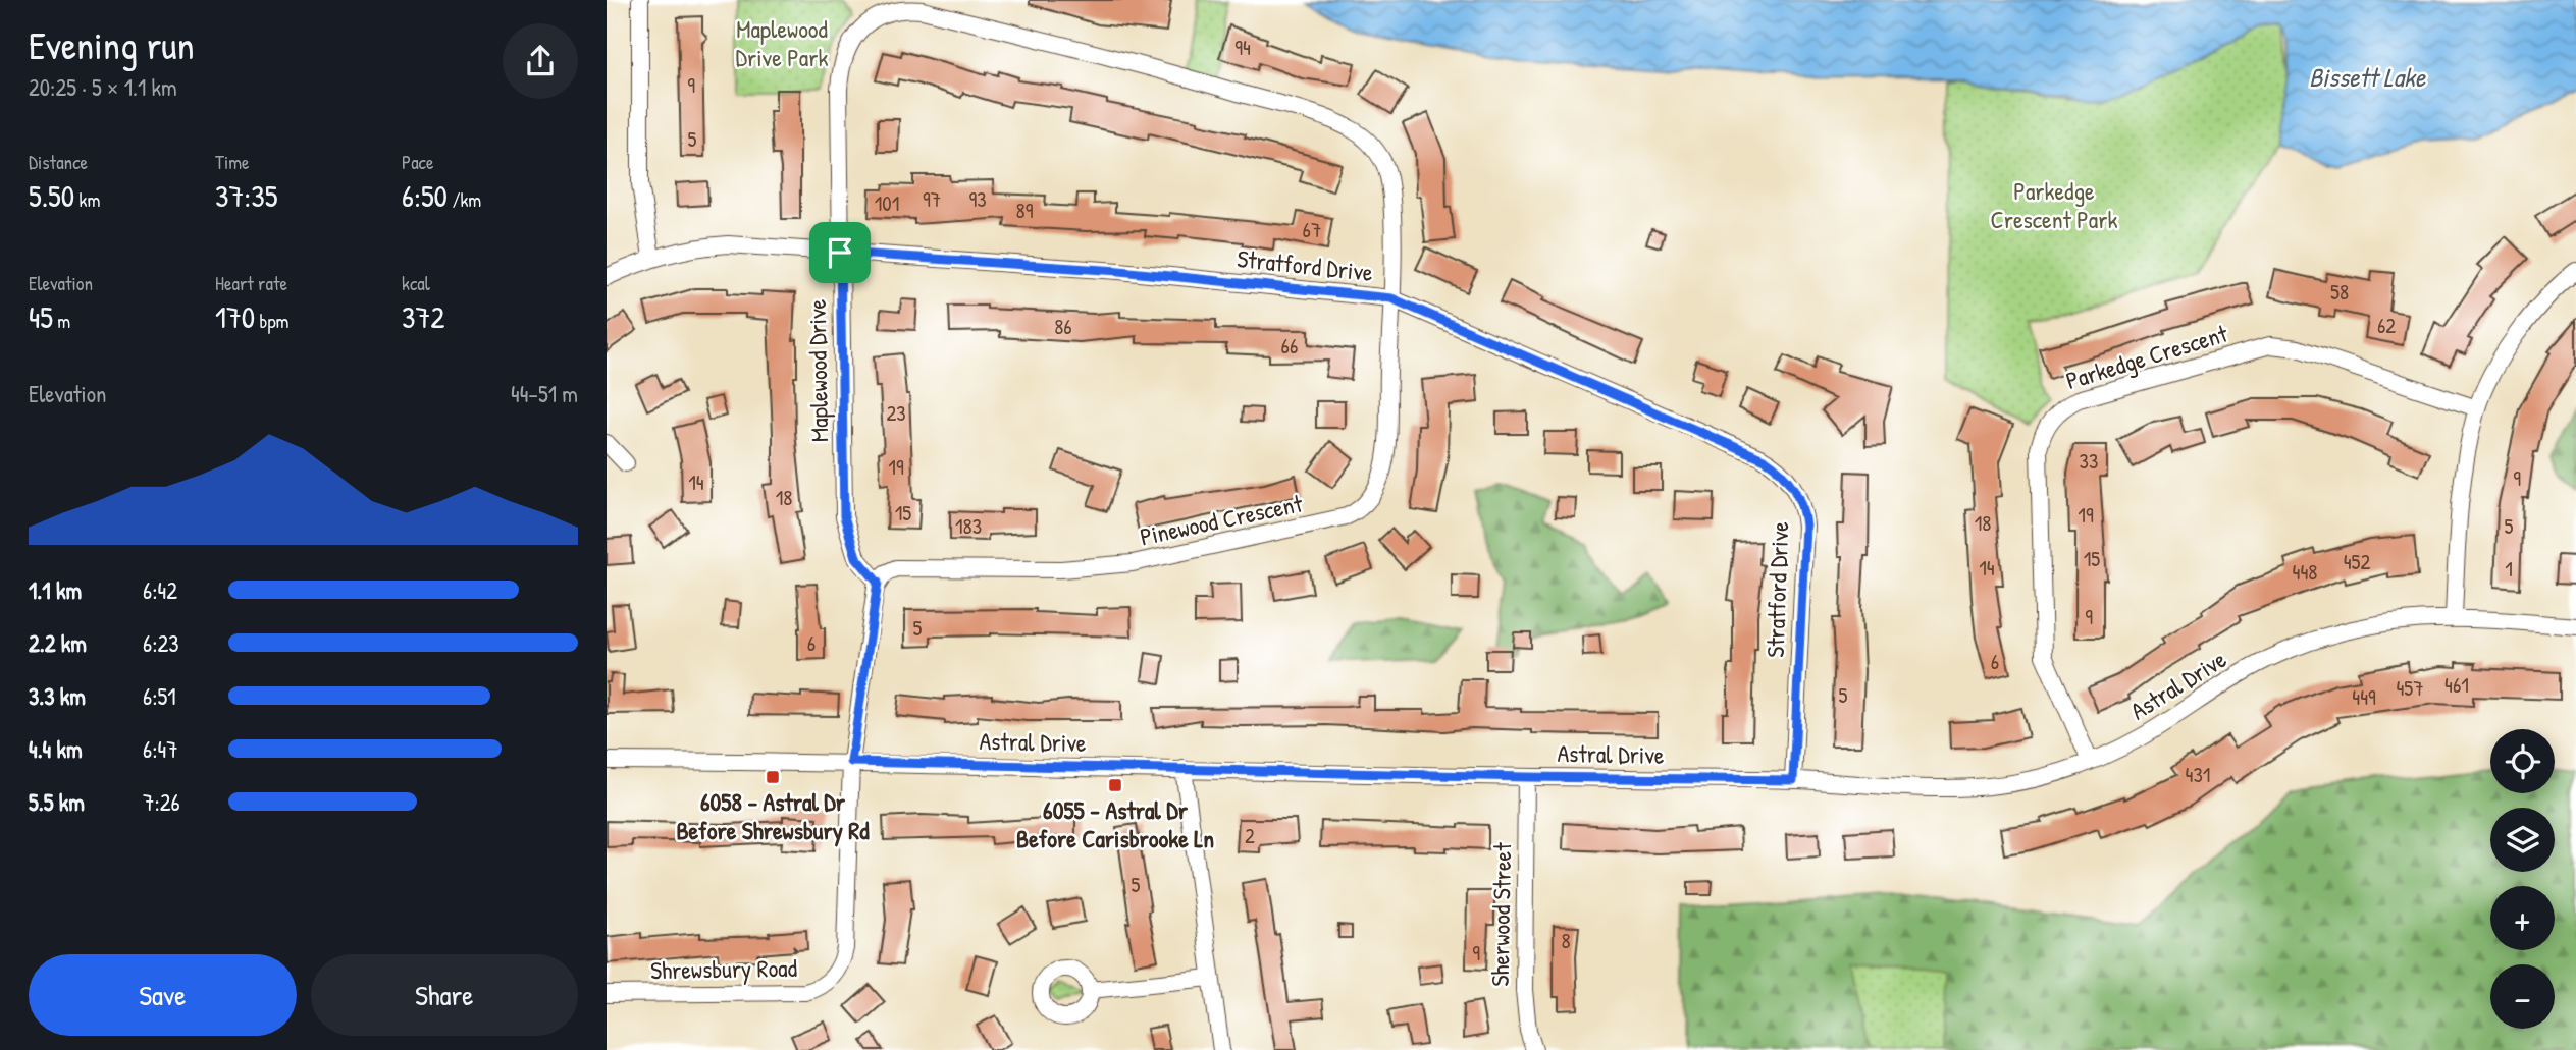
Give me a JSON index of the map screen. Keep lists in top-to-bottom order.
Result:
{
  "streets": {
    "street": [
      "Stratford Drive",
      "Parkedge Crescent",
      "Maplewood Drive",
      "Pinewood Crescent",
      "Astral Drive",
      "Sherwood Street",
      "Shrewsbury Road"
    ]
  },
  "crossings": [
    ["Stratford Drive", "Maplewood Drive"],
    ["Stratford Drive", "Pinewood Crescent"],
    ["Stratford Drive", "Astral Drive"],
    ["Parkedge Crescent", "Astral Drive"],
    ["Maplewood Drive", "Pinewood Crescent"],
    ["Astral Drive", "Sherwood Street"],
    ["Astral Drive", "Shrewsbury Road"]
  ],
  "water": ["Bissett Lake"],
  "parks": ["Maplewood Drive Park", "Parkedge Crescent Park"],
  "places": {
    "transit": ["6058 - Astral Dr Before Shrewsbury Rd", "6055 - Astral Dr Before Carisbrooke Ln"]
  },
  "house_numbers": [
    "94",
    "9",
    "5",
    "97",
    "93",
    "101",
    "89",
    "67",
    "58",
    "62",
    "86",
    "66",
    "23",
    "33",
    "19",
    "9",
    "14",
    "18",
    "15",
    "19",
    "18",
    "183",
    "5",
    "15",
    "452",
    "14",
    "1",
    "448",
    "9",
    "5",
    "6",
    "6",
    "461",
    "457",
    "5",
    "449",
    "431",
    "2",
    "5",
    "8",
    "9"
  ],
  "page": {
    "heading": ["Evening run", "20:25 · 5 × 1.1 km"],
    "stats": [
      ["Distance", "5.50 km"],
      ["Time", "37:35"],
      ["Pace", "6:50 /km"],
      ["Elevation", "45 m"],
      ["Heart rate", "170 bpm"],
      ["kcal", "372"]
    ],
    "chart": ["Elevation", "44–51 m"],
    "list": [
      {
        "name": "1.1 km",
        "note": "6:42"
      },
      {
        "name": "2.2 km",
        "note": "6:23"
      },
      {
        "name": "3.3 km",
        "note": "6:51"
      },
      {
        "name": "4.4 km",
        "note": "6:47"
      },
      {
        "name": "5.5 km",
        "note": "7:26"
      }
    ],
    "map_buttons": ["+", "−"],
    "buttons": ["Save", "Share"]
  }
}
